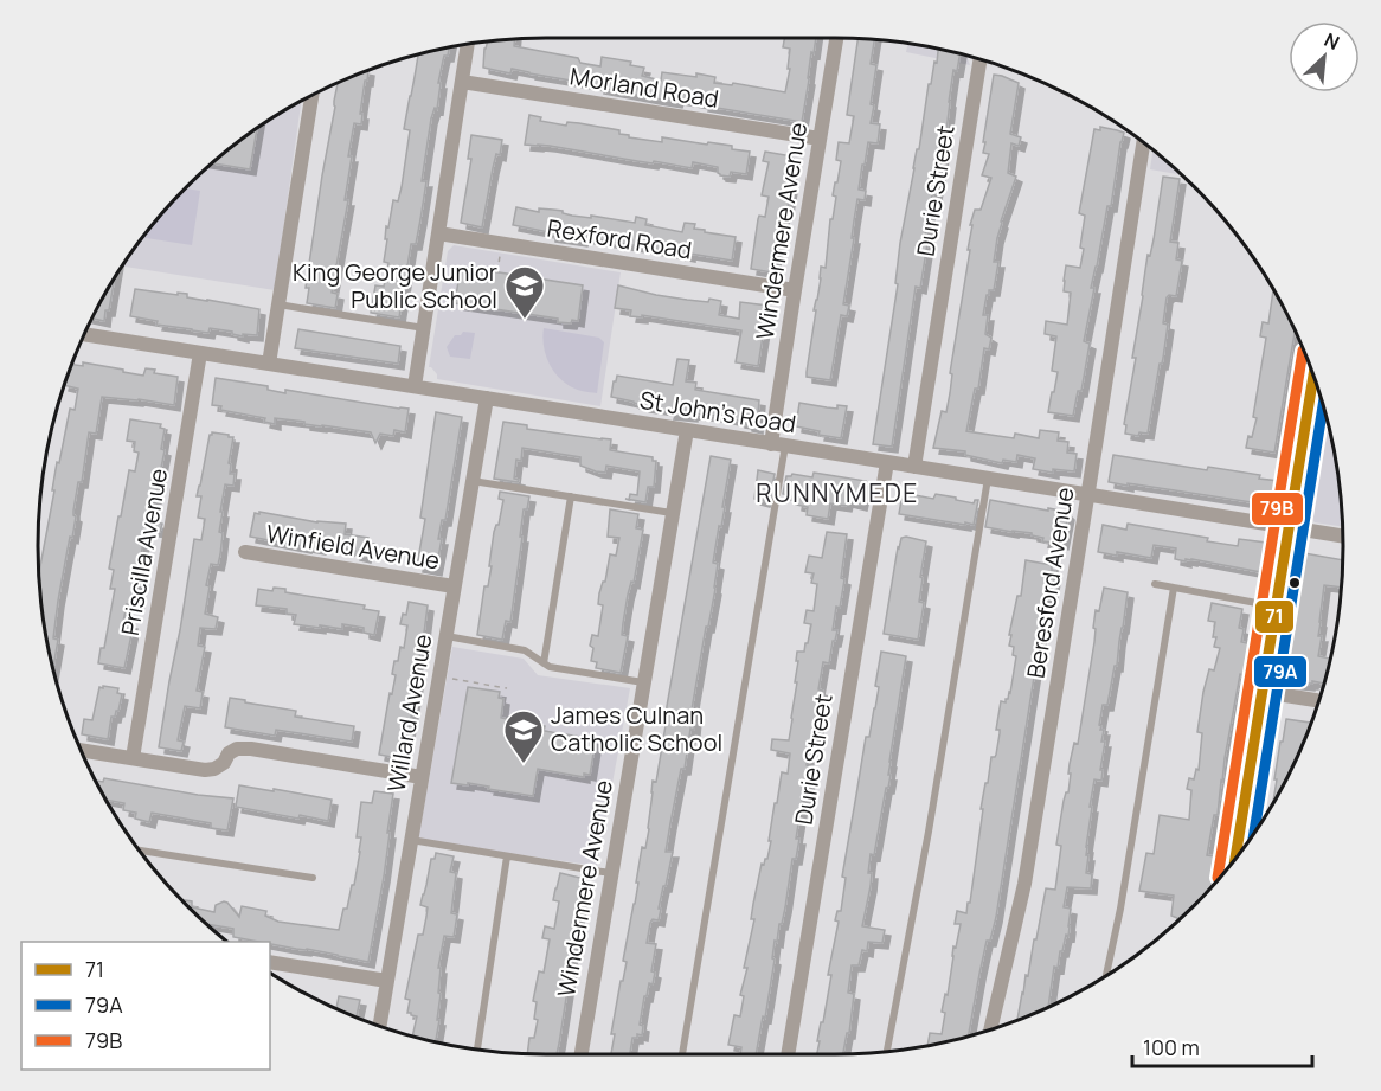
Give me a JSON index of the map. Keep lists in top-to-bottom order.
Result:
{
  "streets": {
    "street": [
      "Morland Road",
      "Durie Street",
      "Windermere Avenue",
      "Rexford Road",
      "St John's Road",
      "Winfield Avenue",
      "Priscilla Avenue",
      "Beresford Avenue",
      "Willard Avenue"
    ]
  },
  "crossings": [
    ["Morland Road", "Windermere Avenue"],
    ["Durie Street", "St John's Road"],
    ["Windermere Avenue", "Rexford Road"],
    ["Windermere Avenue", "St John's Road"],
    ["St John's Road", "Priscilla Avenue"],
    ["St John's Road", "Beresford Avenue"],
    ["St John's Road", "Willard Avenue"],
    ["Winfield Avenue", "Willard Avenue"]
  ],
  "districts": ["RUNNYMEDE"],
  "places": {
    "school or university": ["King George Junior Public School", "James Culnan Catholic School"]
  },
  "lines": ["transit line 79B", "transit line 71", "transit line 79A"],
  "legend": ["71", "79A", "79B"],
  "scale_bar": "100 m",
  "north": "top right"
}
